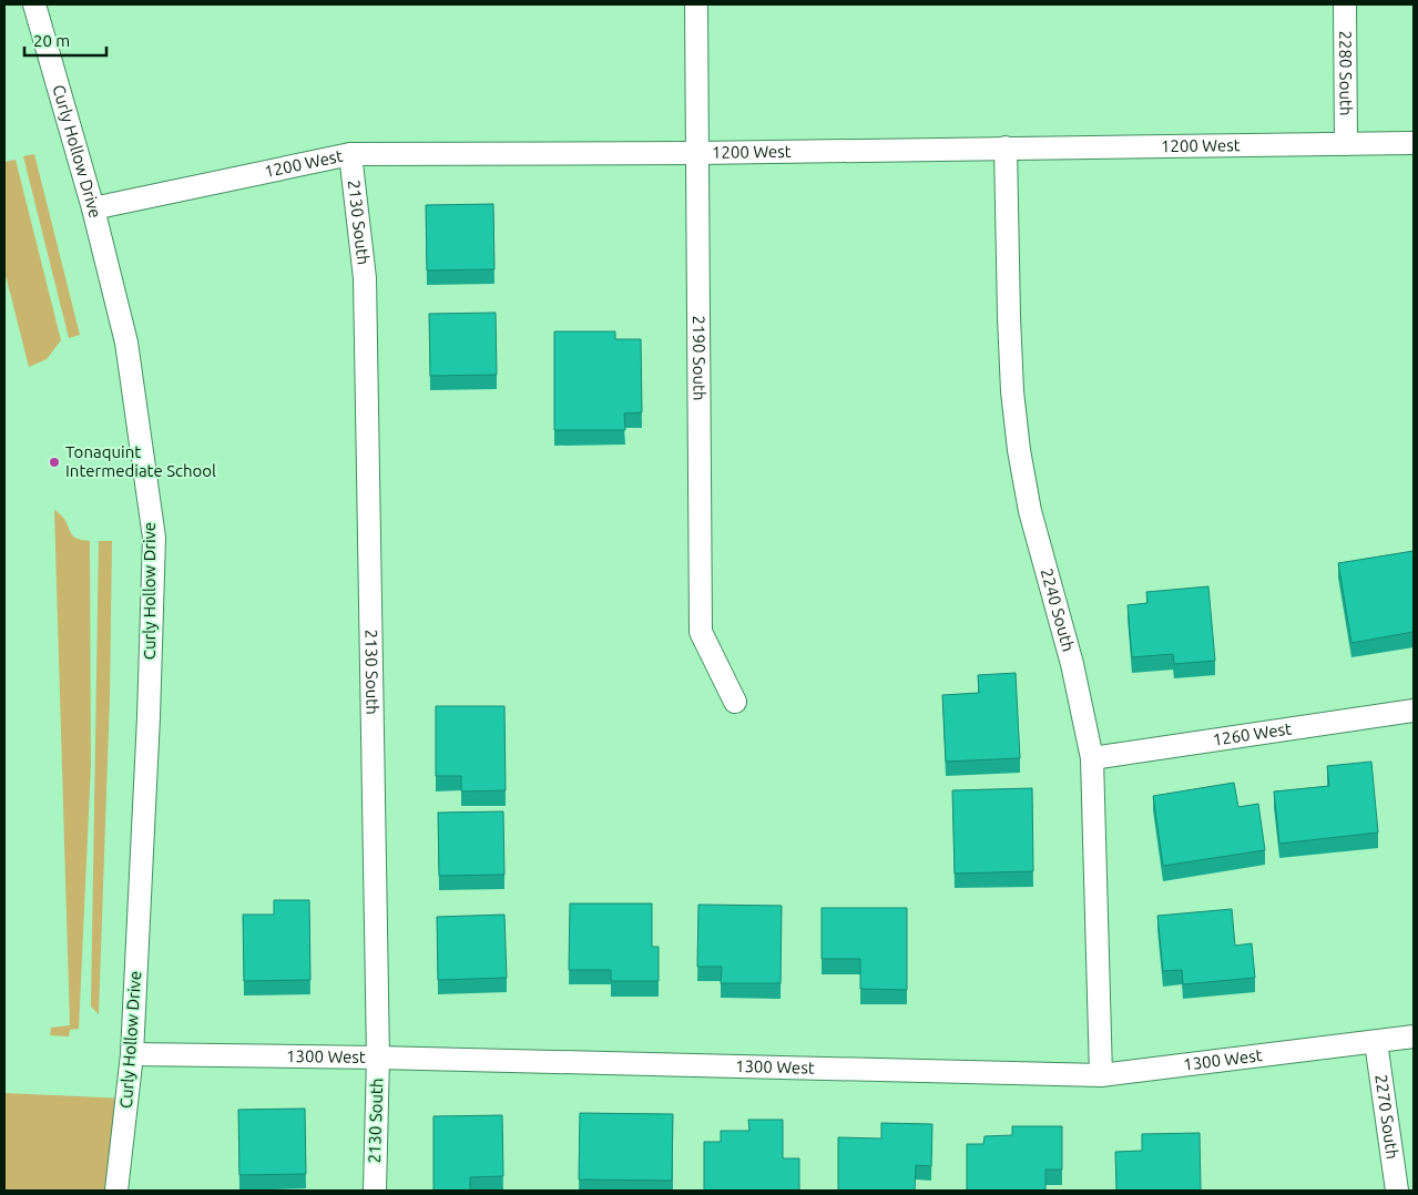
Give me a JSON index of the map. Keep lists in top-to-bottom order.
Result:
{
  "streets": {
    "street": [
      "2280 South",
      "1200 West",
      "Curly Hollow Drive",
      "2130 South",
      "2190 South",
      "2240 South",
      "1260 West",
      "1300 West",
      "2270 South"
    ]
  },
  "crossings": [
    ["2280 South", "1200 West"],
    ["1200 West", "Curly Hollow Drive"],
    ["1200 West", "2130 South"],
    ["1200 West", "2190 South"],
    ["1200 West", "2240 South"],
    ["Curly Hollow Drive", "1300 West"],
    ["2130 South", "1300 West"],
    ["2240 South", "1260 West"],
    ["2240 South", "1300 West"],
    ["1300 West", "2270 South"]
  ],
  "places": ["Tonaquint Intermediate School"],
  "scale_bar": "20 m"
}
